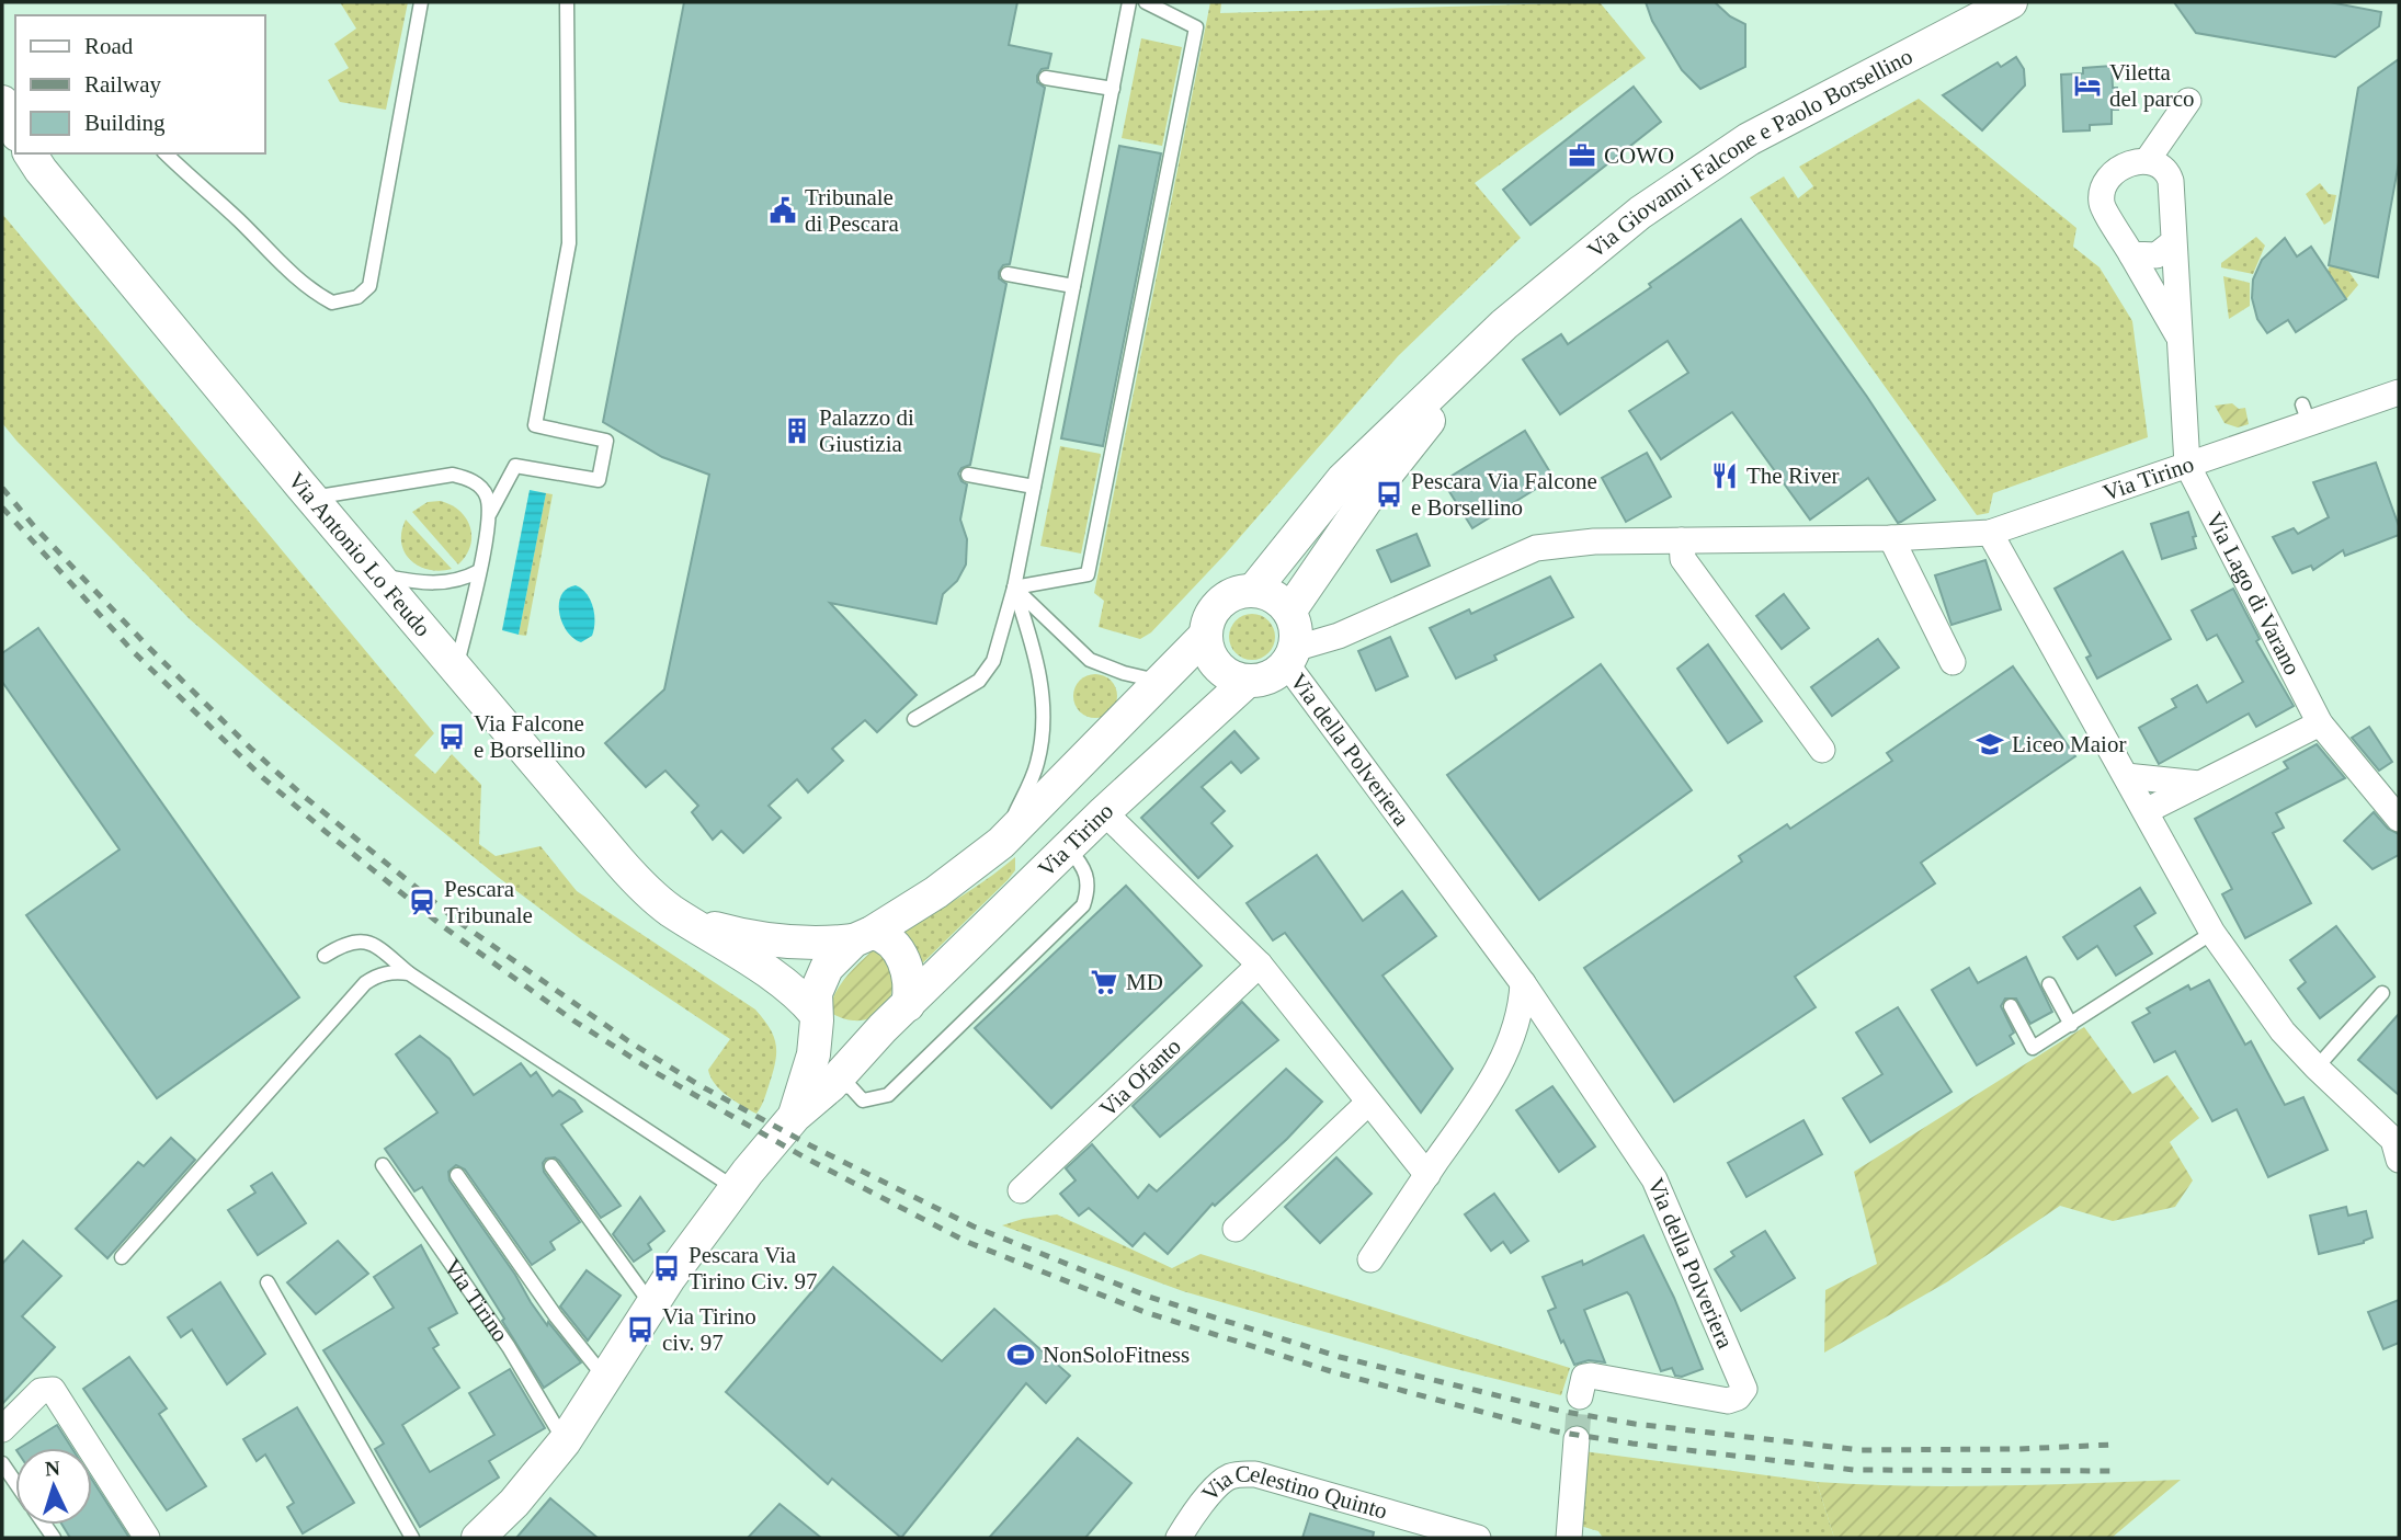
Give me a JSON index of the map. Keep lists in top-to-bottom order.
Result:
{
  "streets": {
    "street": [
      "Via Giovanni Falcone e Paolo Borsellino",
      "Via Tirino",
      "Via Antonio Lo Feudo",
      "Via Lago di Varano",
      "Via della Polveriera",
      "Via Ofanto",
      "Via Celestino Quinto"
    ]
  },
  "crossings": [
    ["Via Giovanni Falcone e Paolo Borsellino", "Via Tirino"],
    ["Via Giovanni Falcone e Paolo Borsellino", "Via della Polveriera"],
    ["Via Tirino", "Via Antonio Lo Feudo"],
    ["Via Tirino", "Via Lago di Varano"],
    ["Via Tirino", "Via della Polveriera"]
  ],
  "places": {
    "hotel": ["Viletta del parco"],
    "office": ["COWO"],
    "public building": ["Tribunale di Pescara"],
    "building": ["Palazzo di Giustizia"],
    "restaurant": ["The River"],
    "bus stop": [
      "Pescara Via Falcone e Borsellino",
      "Via Falcone e Borsellino",
      "Pescara Via Tirino Civ. 97",
      "Via Tirino civ. 97"
    ],
    "school or university": ["Liceo Maior"],
    "station": ["Pescara Tribunale"],
    "supermarket": ["MD"],
    "sports": ["NonSoloFitness"]
  },
  "legend": ["Road", "Railway", "Building"],
  "north": "top"
}
